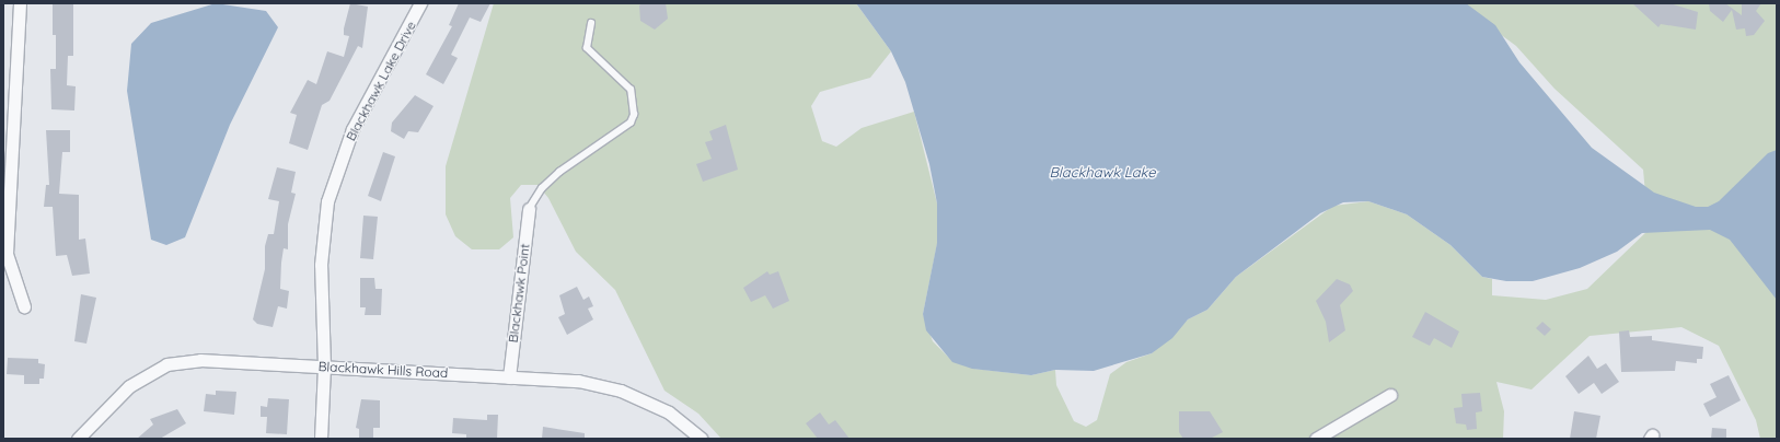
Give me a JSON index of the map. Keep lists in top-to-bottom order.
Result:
{
  "streets": {
    "street": ["Blackhawk Lake Drive", "Blackhawk Point", "Blackhawk Hills Road"]
  },
  "crossings": [
    ["Blackhawk Lake Drive", "Blackhawk Hills Road"],
    ["Blackhawk Point", "Blackhawk Hills Road"]
  ],
  "water": ["Blackhawk Lake"]
}
